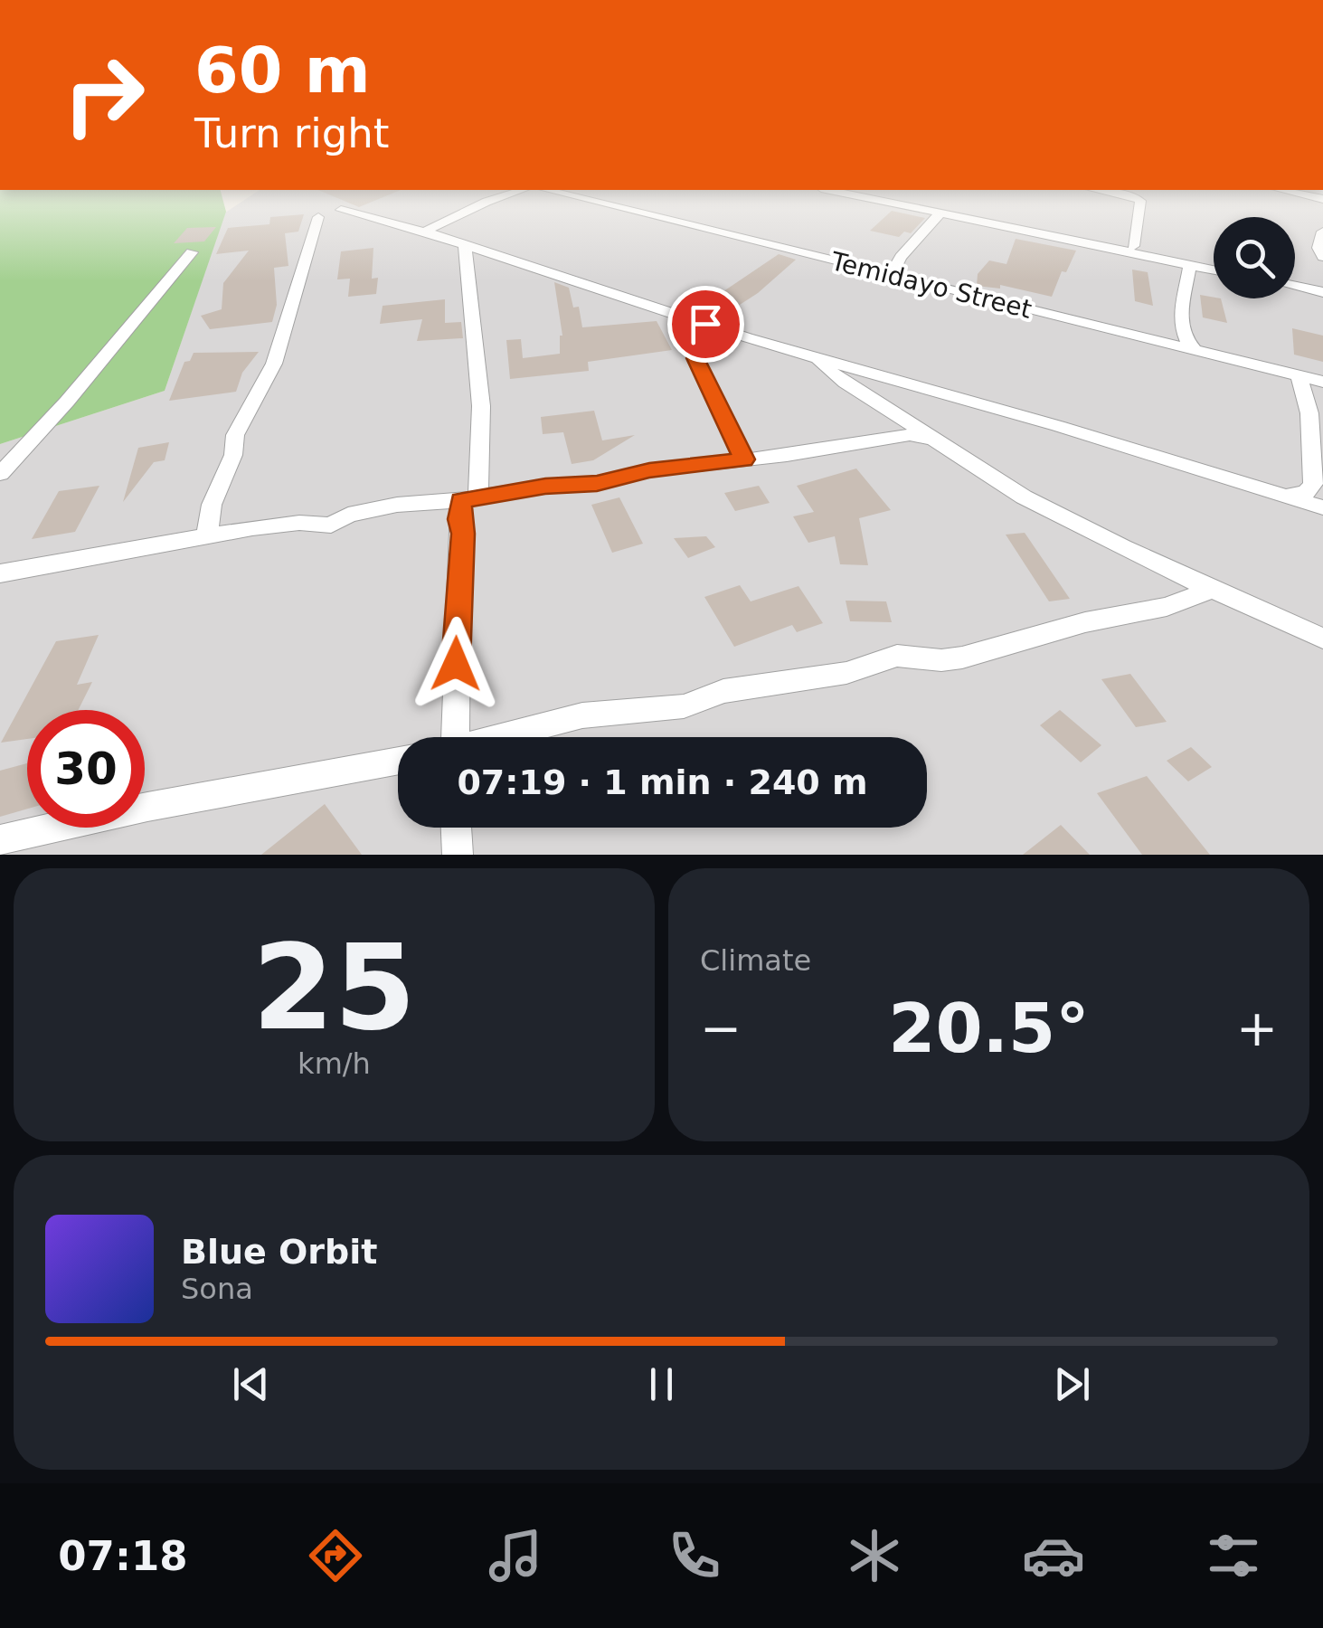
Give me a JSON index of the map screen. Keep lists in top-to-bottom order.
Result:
{
  "streets": {
    "street": ["Temidayo Street"]
  },
  "page": {
    "turn": ["60 m", "Turn right"],
    "limit": "30",
    "trip": "07:19 · 1 min · 240 m",
    "tile": [
      ["25", "km/h"],
      "Climate"
    ],
    "heat": ["−", "20.5°", "+"],
    "song": ["Blue Orbit", "Sona"],
    "tabs": "07:18"
  }
}
